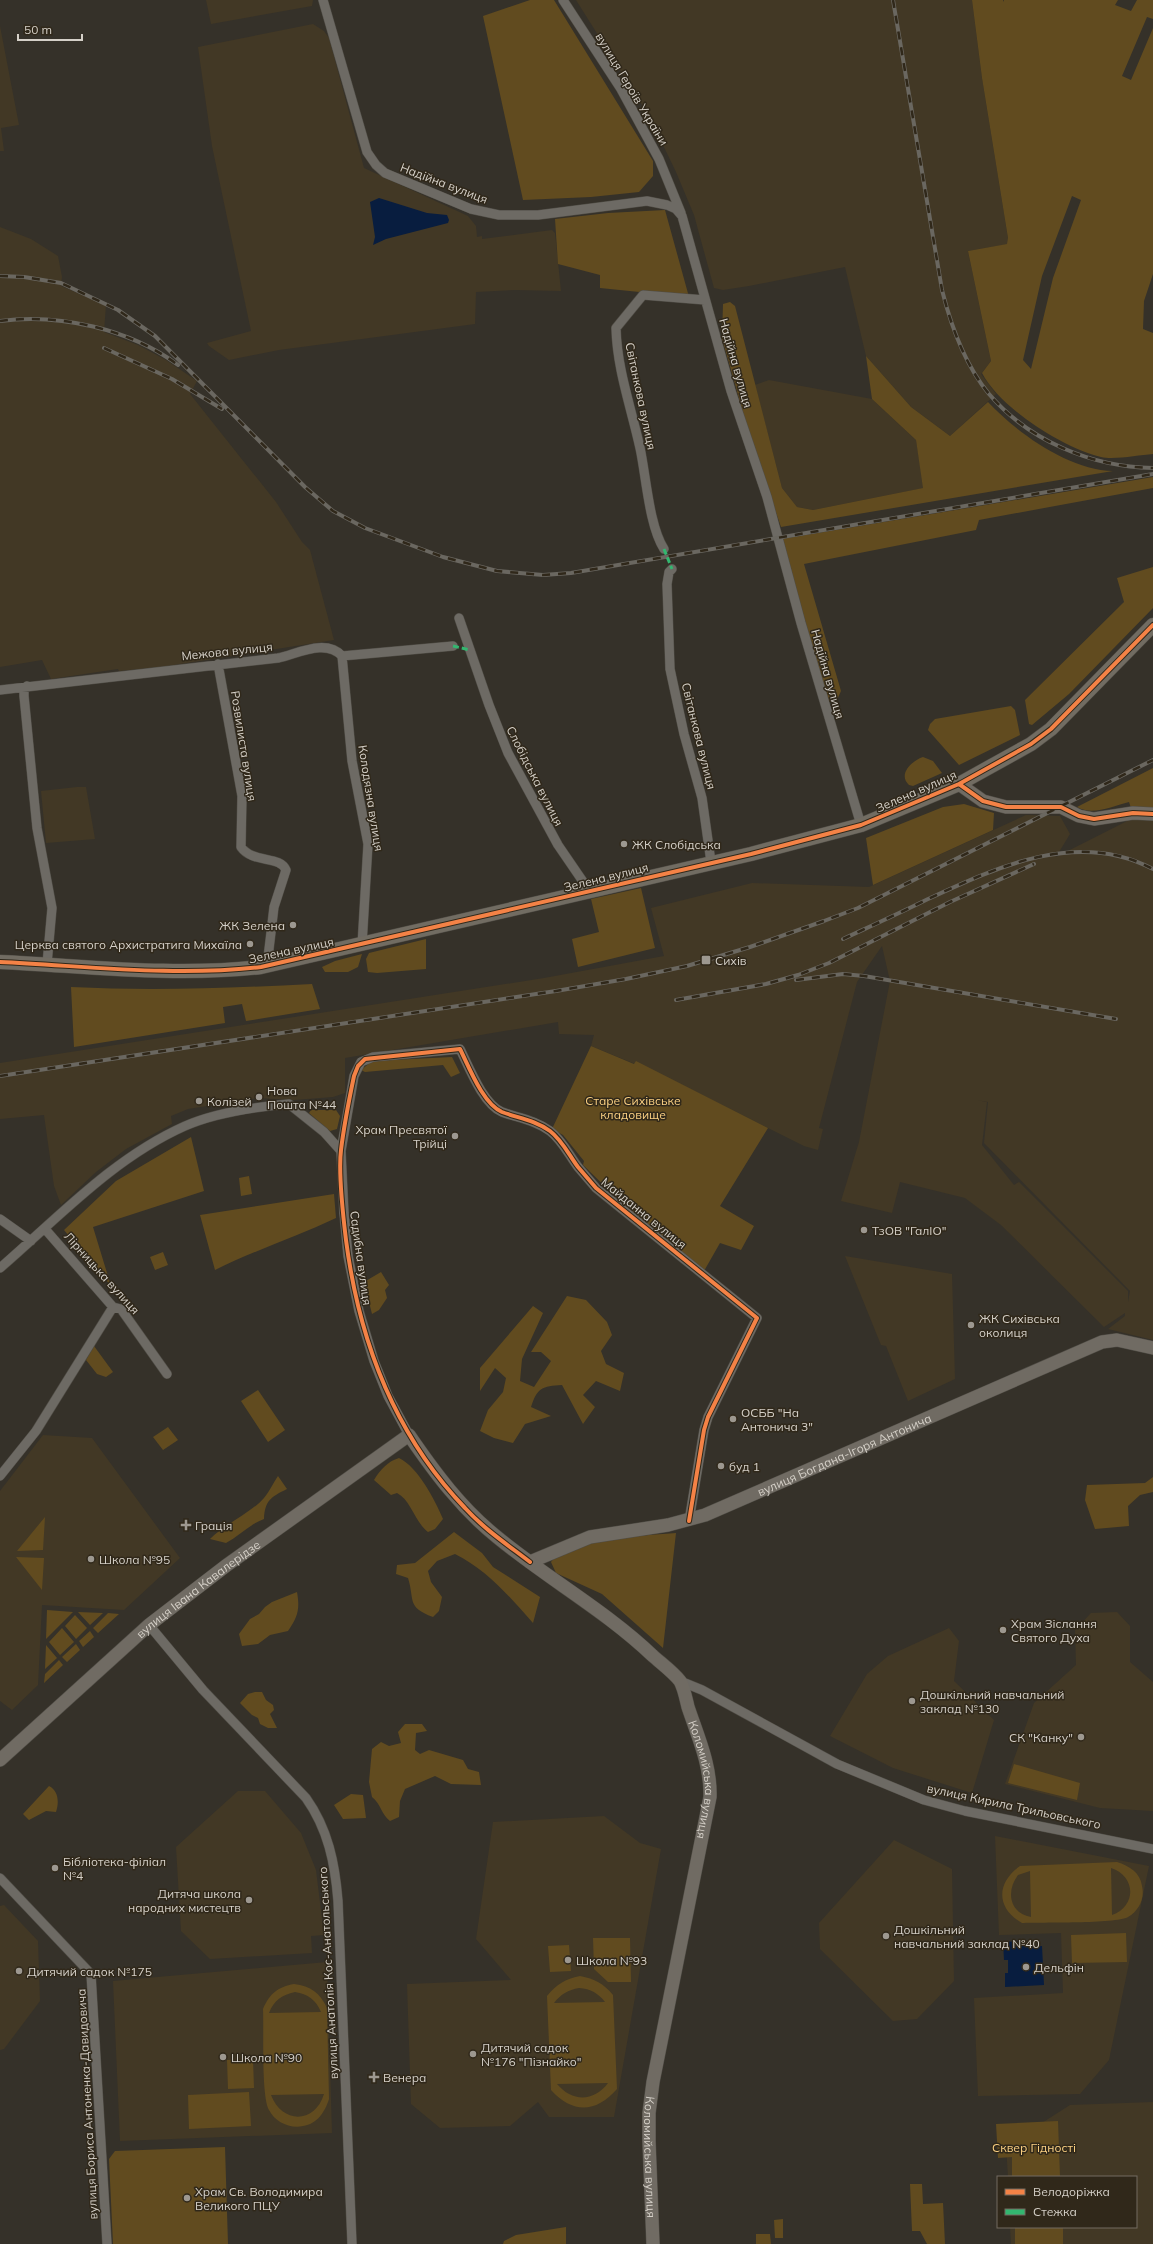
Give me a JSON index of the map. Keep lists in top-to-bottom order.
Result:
{
  "streets": {
    "main road": [
      "Зелена вулиця",
      "вулиця Богдана-Ігоря Антонича",
      "вулиця Івана Кавалерідзе",
      "Коломийська вулиця"
    ],
    "street": [
      "вулиця Героїв України",
      "Надійна вулиця",
      "Світанкова вулиця",
      "Межова вулиця",
      "Розвилиста вулиця",
      "Слобідська вулиця",
      "Колодязна вулиця",
      "Майданна вулиця",
      "Садибна вулиця",
      "Лірницька вулиця",
      "вулиця Кирила Трильовського",
      "вулиця Анатолія Кос-Анатольського",
      "вулиця Бориса Антоненка-Давидовича"
    ]
  },
  "crossings": [
    ["вулиця Героїв України", "Надійна вулиця"],
    ["Надійна вулиця", "Світанкова вулиця"],
    ["Надійна вулиця", "Зелена вулиця"],
    ["Світанкова вулиця", "Зелена вулиця"],
    ["Межова вулиця", "Розвилиста вулиця"],
    ["Межова вулиця", "Колодязна вулиця"],
    ["Розвилиста вулиця", "Зелена вулиця"],
    ["Слобідська вулиця", "Зелена вулиця"],
    ["Зелена вулиця", "Колодязна вулиця"],
    ["Майданна вулиця", "Садибна вулиця"],
    ["Майданна вулиця", "вулиця Богдана-Ігоря Антонича"],
    ["Садибна вулиця", "вулиця Івана Кавалерідзе"],
    ["Садибна вулиця", "Коломийська вулиця"],
    ["вулиця Богдана-Ігоря Антонича", "Коломийська вулиця"],
    ["вулиця Івана Кавалерідзе", "Коломийська вулиця"],
    ["вулиця Івана Кавалерідзе", "вулиця Анатолія Кос-Анатольського"],
    ["Коломийська вулиця", "вулиця Кирила Трильовського"]
  ],
  "parks": ["Старе Сихівське кладовище", "Сквер Гідності"],
  "places": {
    "other": [
      "ЖК Слобідська",
      "ЖК Зелена",
      "Церква святого Архистратига Михаїла",
      "Нова Пошта №44",
      "Колізей",
      "Храм Пресвятої Трійці",
      "ТзОВ \"ГалІО\"",
      "ЖК Сихівська околиця",
      "ОСББ \"На Антонича 3\"",
      "буд 1",
      "Школа №95",
      "Храм Зіслання Святого Духа",
      "Дошкільний навчальний заклад №130",
      "СК \"Канку\"",
      "Бібліотека-філіал №4",
      "Дитяча школа народних мистецтв",
      "Дошкільний навчальний заклад №40",
      "Школа №93",
      "Дельфін",
      "Дитячий садок №175",
      "Дитячий садок №176 \"Пізнайко\"",
      "Школа №90",
      "Храм Св. Володимира Великого ПЦУ"
    ],
    "transit": ["Сихів"],
    "health": ["Грація", "Венера"]
  },
  "legend": ["Велодоріжка", "Стежка"],
  "scale_bar": "50 m"
}
